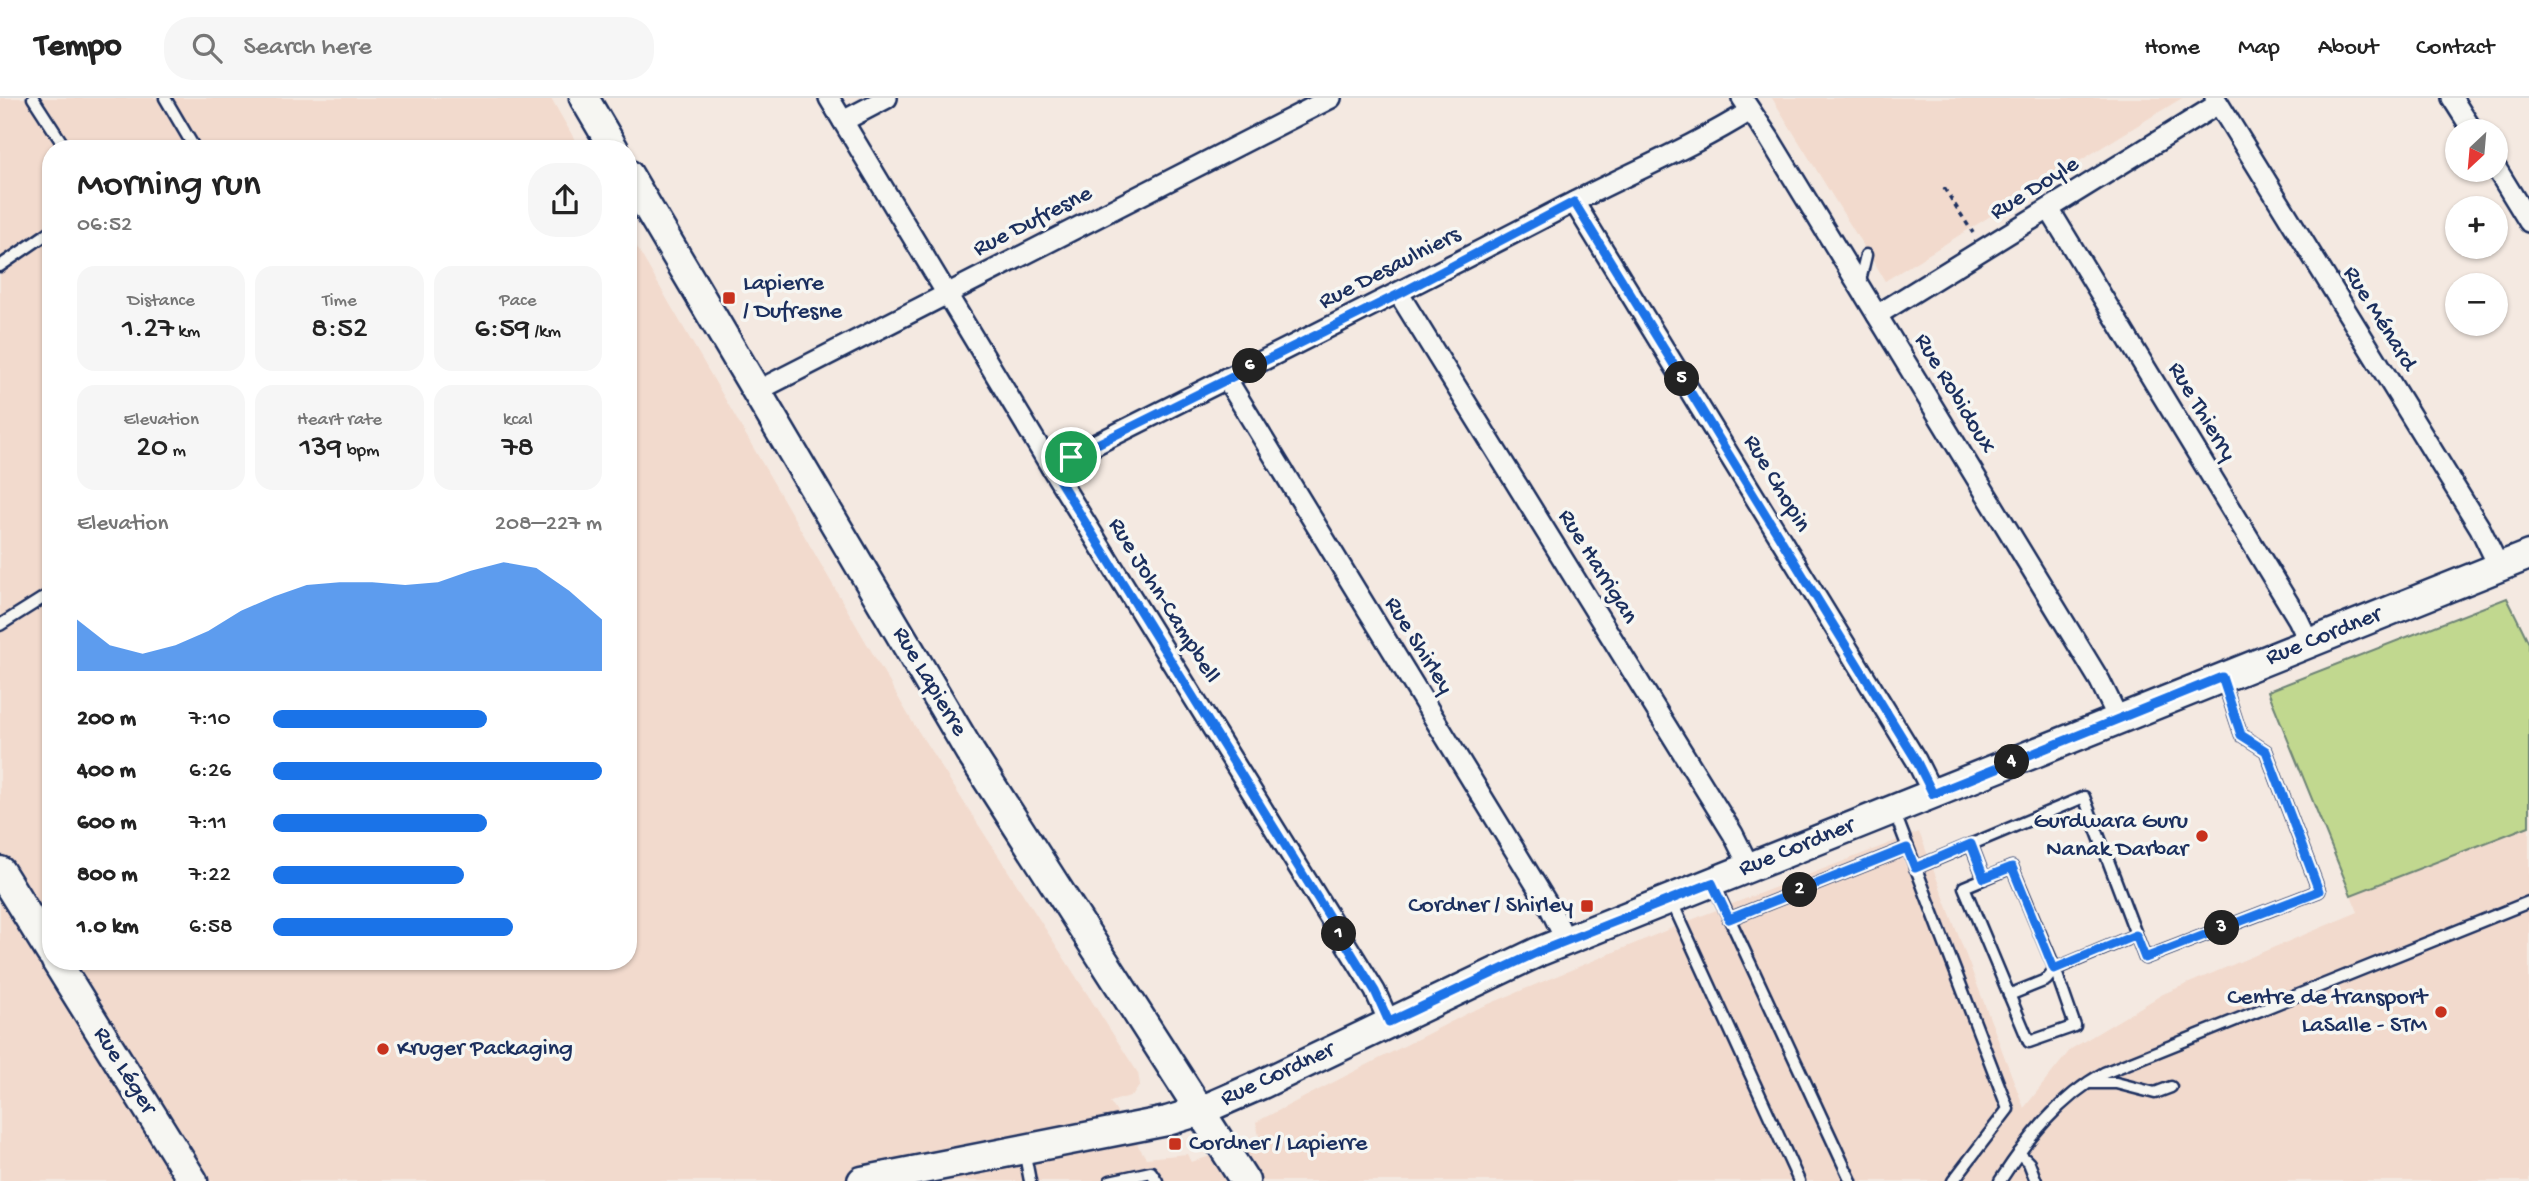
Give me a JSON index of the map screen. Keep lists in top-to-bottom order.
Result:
{
  "streets": {
    "street": [
      "Rue Doyle",
      "Rue Dufresne",
      "Rue Desaulniers",
      "Rue Ménard",
      "Rue Robidoux",
      "Rue Thierry",
      "Rue Chopin",
      "Rue Harrigan",
      "Rue John-Campbell",
      "Rue Cordner",
      "Rue Shirley",
      "Rue Lapierre",
      "Rue Léger"
    ]
  },
  "crossings": [
    ["Rue Doyle", "Rue Ménard"],
    ["Rue Doyle", "Rue Robidoux"],
    ["Rue Doyle", "Rue Thierry"],
    ["Rue Dufresne", "Rue John-Campbell"],
    ["Rue Dufresne", "Rue Lapierre"],
    ["Rue Desaulniers", "Rue Robidoux"],
    ["Rue Desaulniers", "Rue Chopin"],
    ["Rue Desaulniers", "Rue Harrigan"],
    ["Rue Desaulniers", "Rue John-Campbell"],
    ["Rue Desaulniers", "Rue Shirley"],
    ["Rue Ménard", "Rue Cordner"],
    ["Rue Robidoux", "Rue Cordner"],
    ["Rue Thierry", "Rue Cordner"],
    ["Rue Chopin", "Rue Cordner"],
    ["Rue Harrigan", "Rue Cordner"],
    ["Rue John-Campbell", "Rue Cordner"],
    ["Rue Cordner", "Rue Shirley"],
    ["Rue Cordner", "Rue Lapierre"]
  ],
  "places": {
    "transit": ["Lapierre / Dufresne", "Cordner / Shirley", "Cordner / Lapierre"],
    "other": ["Gurdwara Guru Nanak Darbar", "Centre de transport LaSalle - STM", "Kruger Packaging"]
  },
  "north": "bottom left",
  "page": {
    "header": "Tempo",
    "search": "Search here",
    "nav": [
      "Home",
      "Map",
      "About",
      "Contact"
    ],
    "map_buttons": ["+", "−"],
    "heading": ["Morning run", "06:52"],
    "stats": [
      ["Distance", "1.27 km"],
      ["Time", "8:52"],
      ["Pace", "6:59 /km"],
      ["Elevation", "20 m"],
      ["Heart rate", "139 bpm"],
      ["kcal", "78"]
    ],
    "pins": [
      "6",
      "5",
      "4",
      "2",
      "3",
      "1"
    ],
    "chart": ["Elevation", "208–227 m"],
    "list": [
      {
        "name": "200 m",
        "note": "7:10"
      },
      {
        "name": "400 m",
        "note": "6:26"
      },
      {
        "name": "600 m",
        "note": "7:11"
      },
      {
        "name": "800 m",
        "note": "7:22"
      },
      {
        "name": "1.0 km",
        "note": "6:58"
      }
    ]
  }
}
